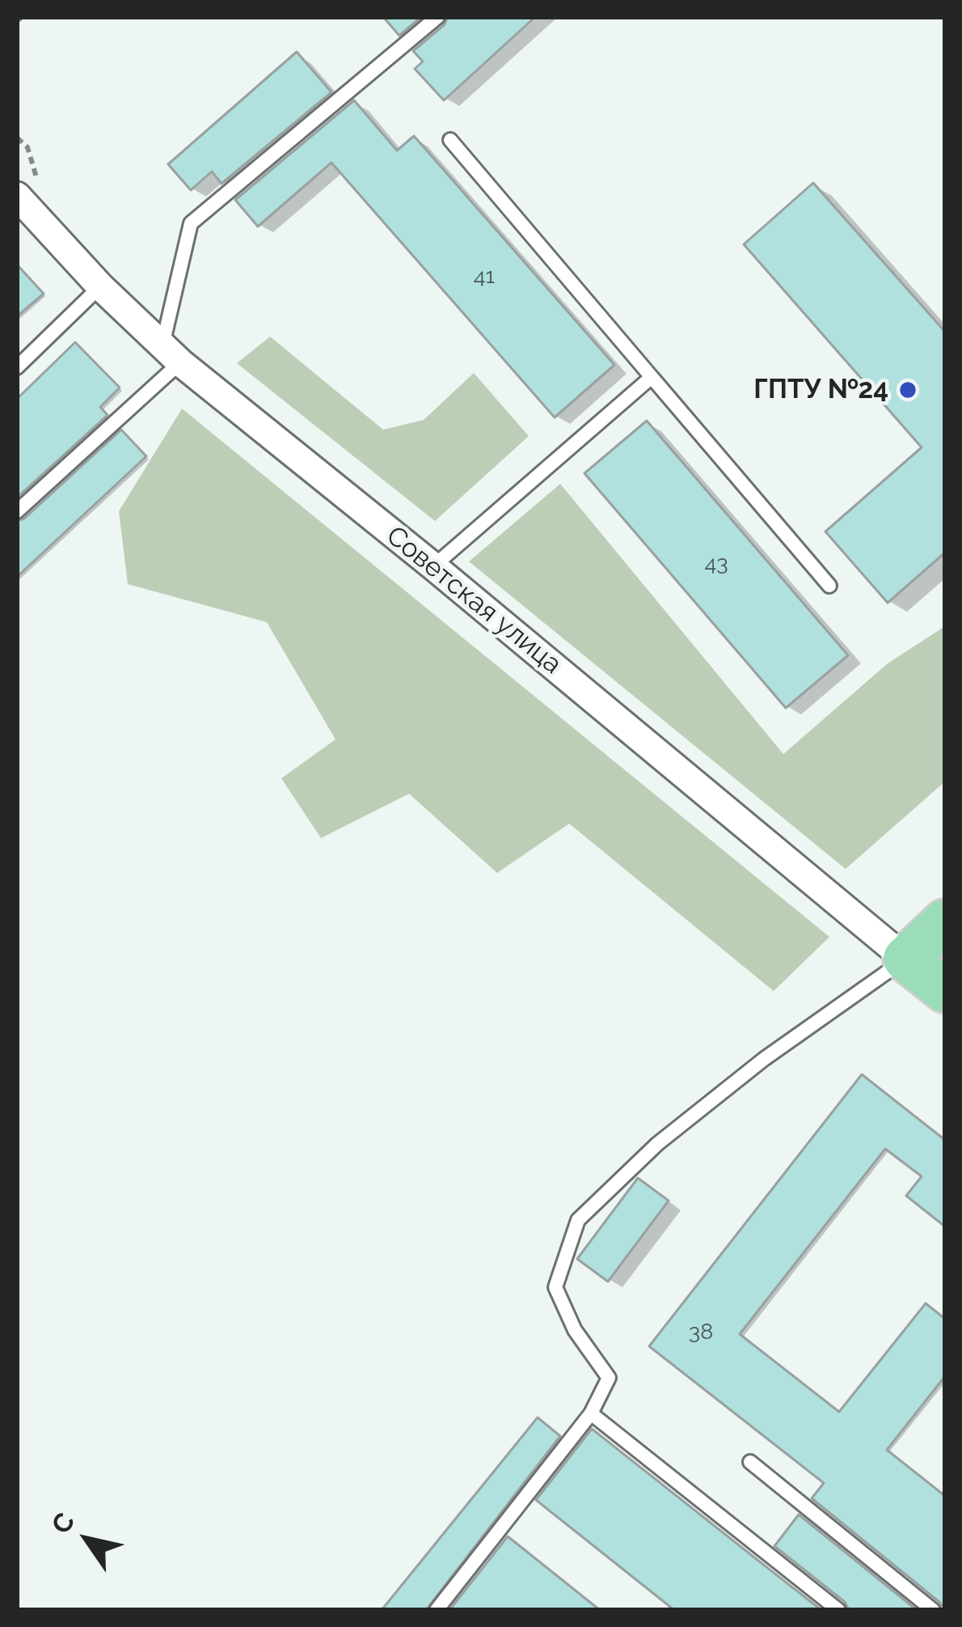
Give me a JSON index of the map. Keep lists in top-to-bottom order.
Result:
{
  "streets": {
    "main road": ["Советская улица"]
  },
  "places": ["ГПТУ №24"],
  "house_numbers": ["41", "43", "38"],
  "north": "top left"
}
